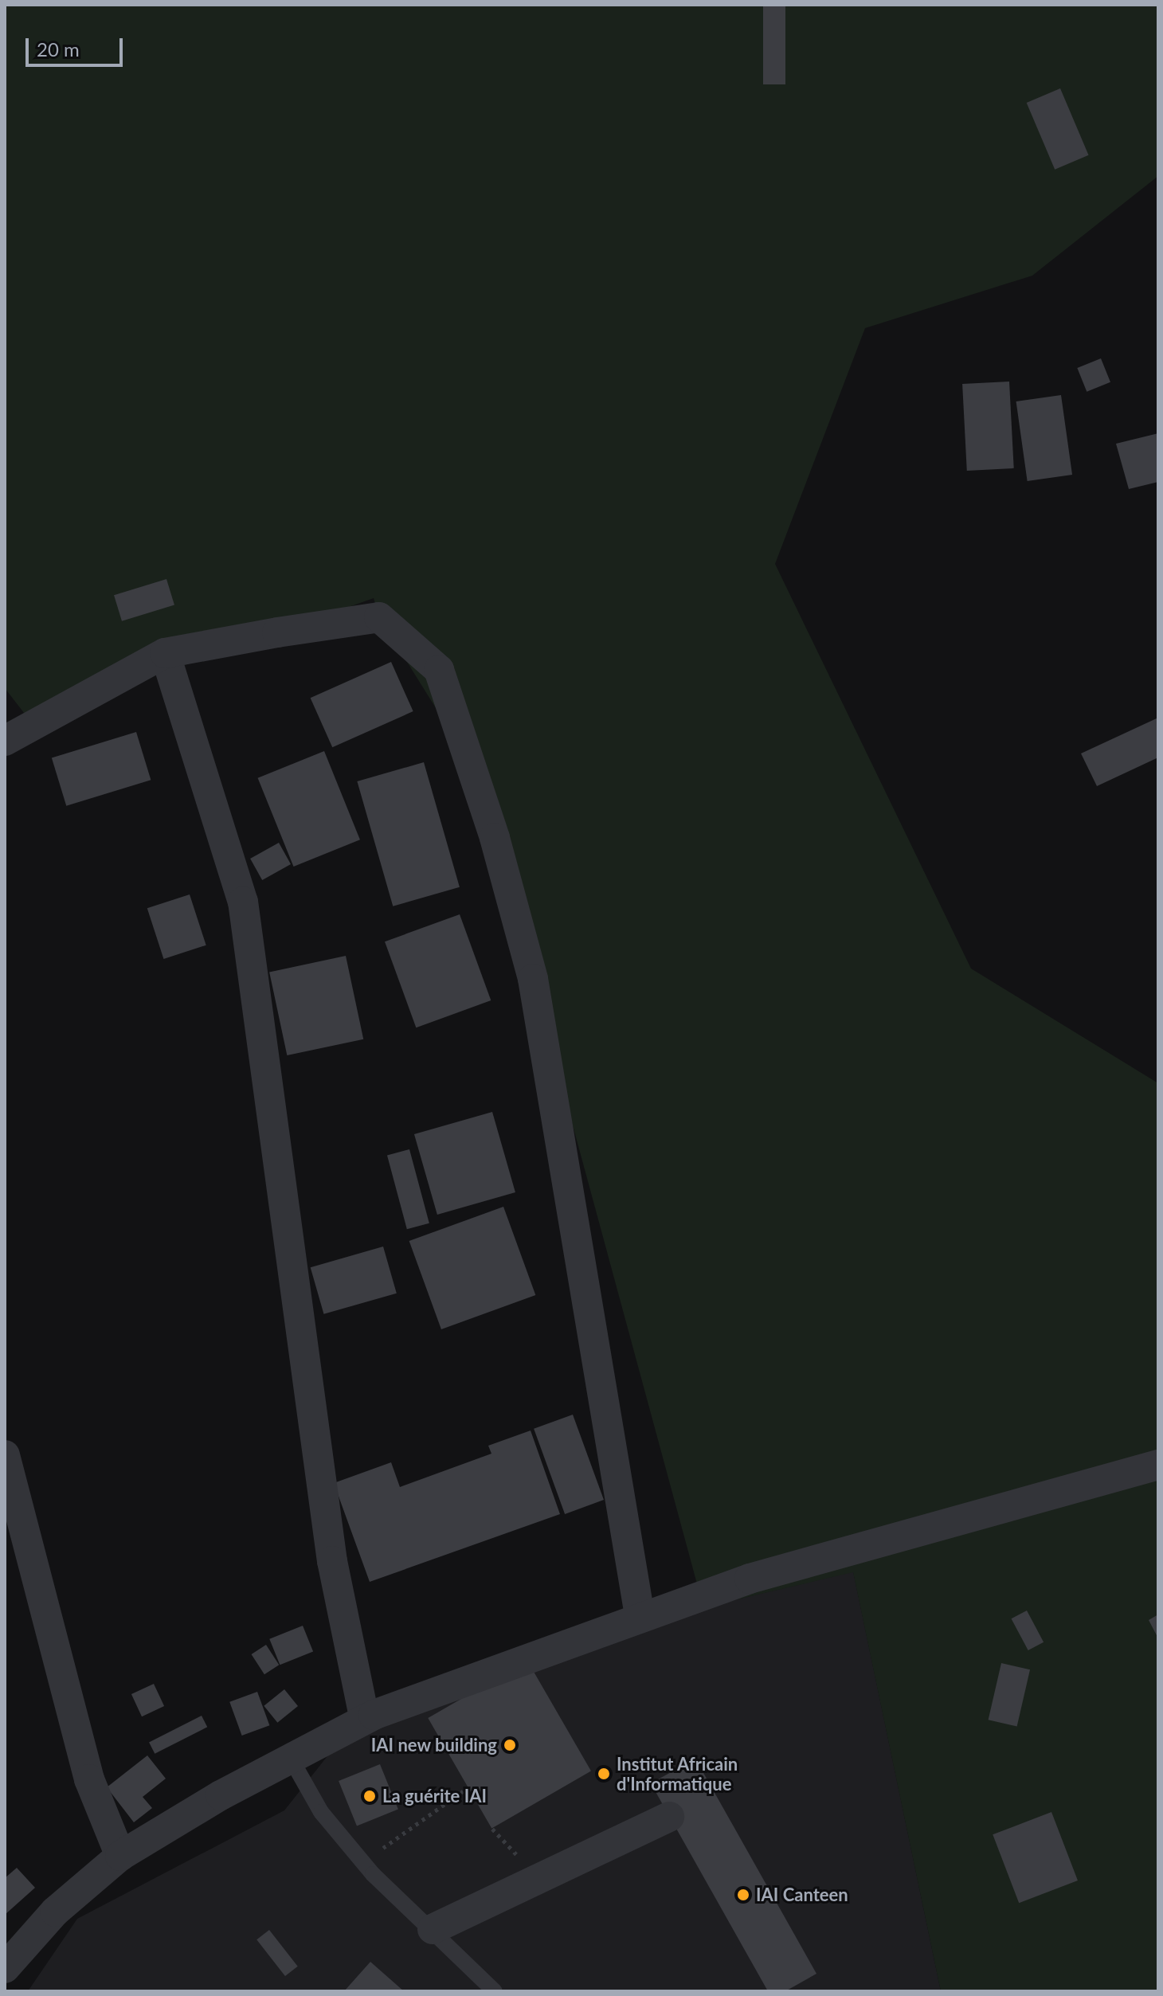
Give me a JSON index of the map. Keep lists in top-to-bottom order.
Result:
{
  "places": [
    "IAI new building",
    "Institut Africain d'Informatique",
    "La guérite IAI",
    "IAI Canteen"
  ],
  "scale_bar": "20 m"
}
